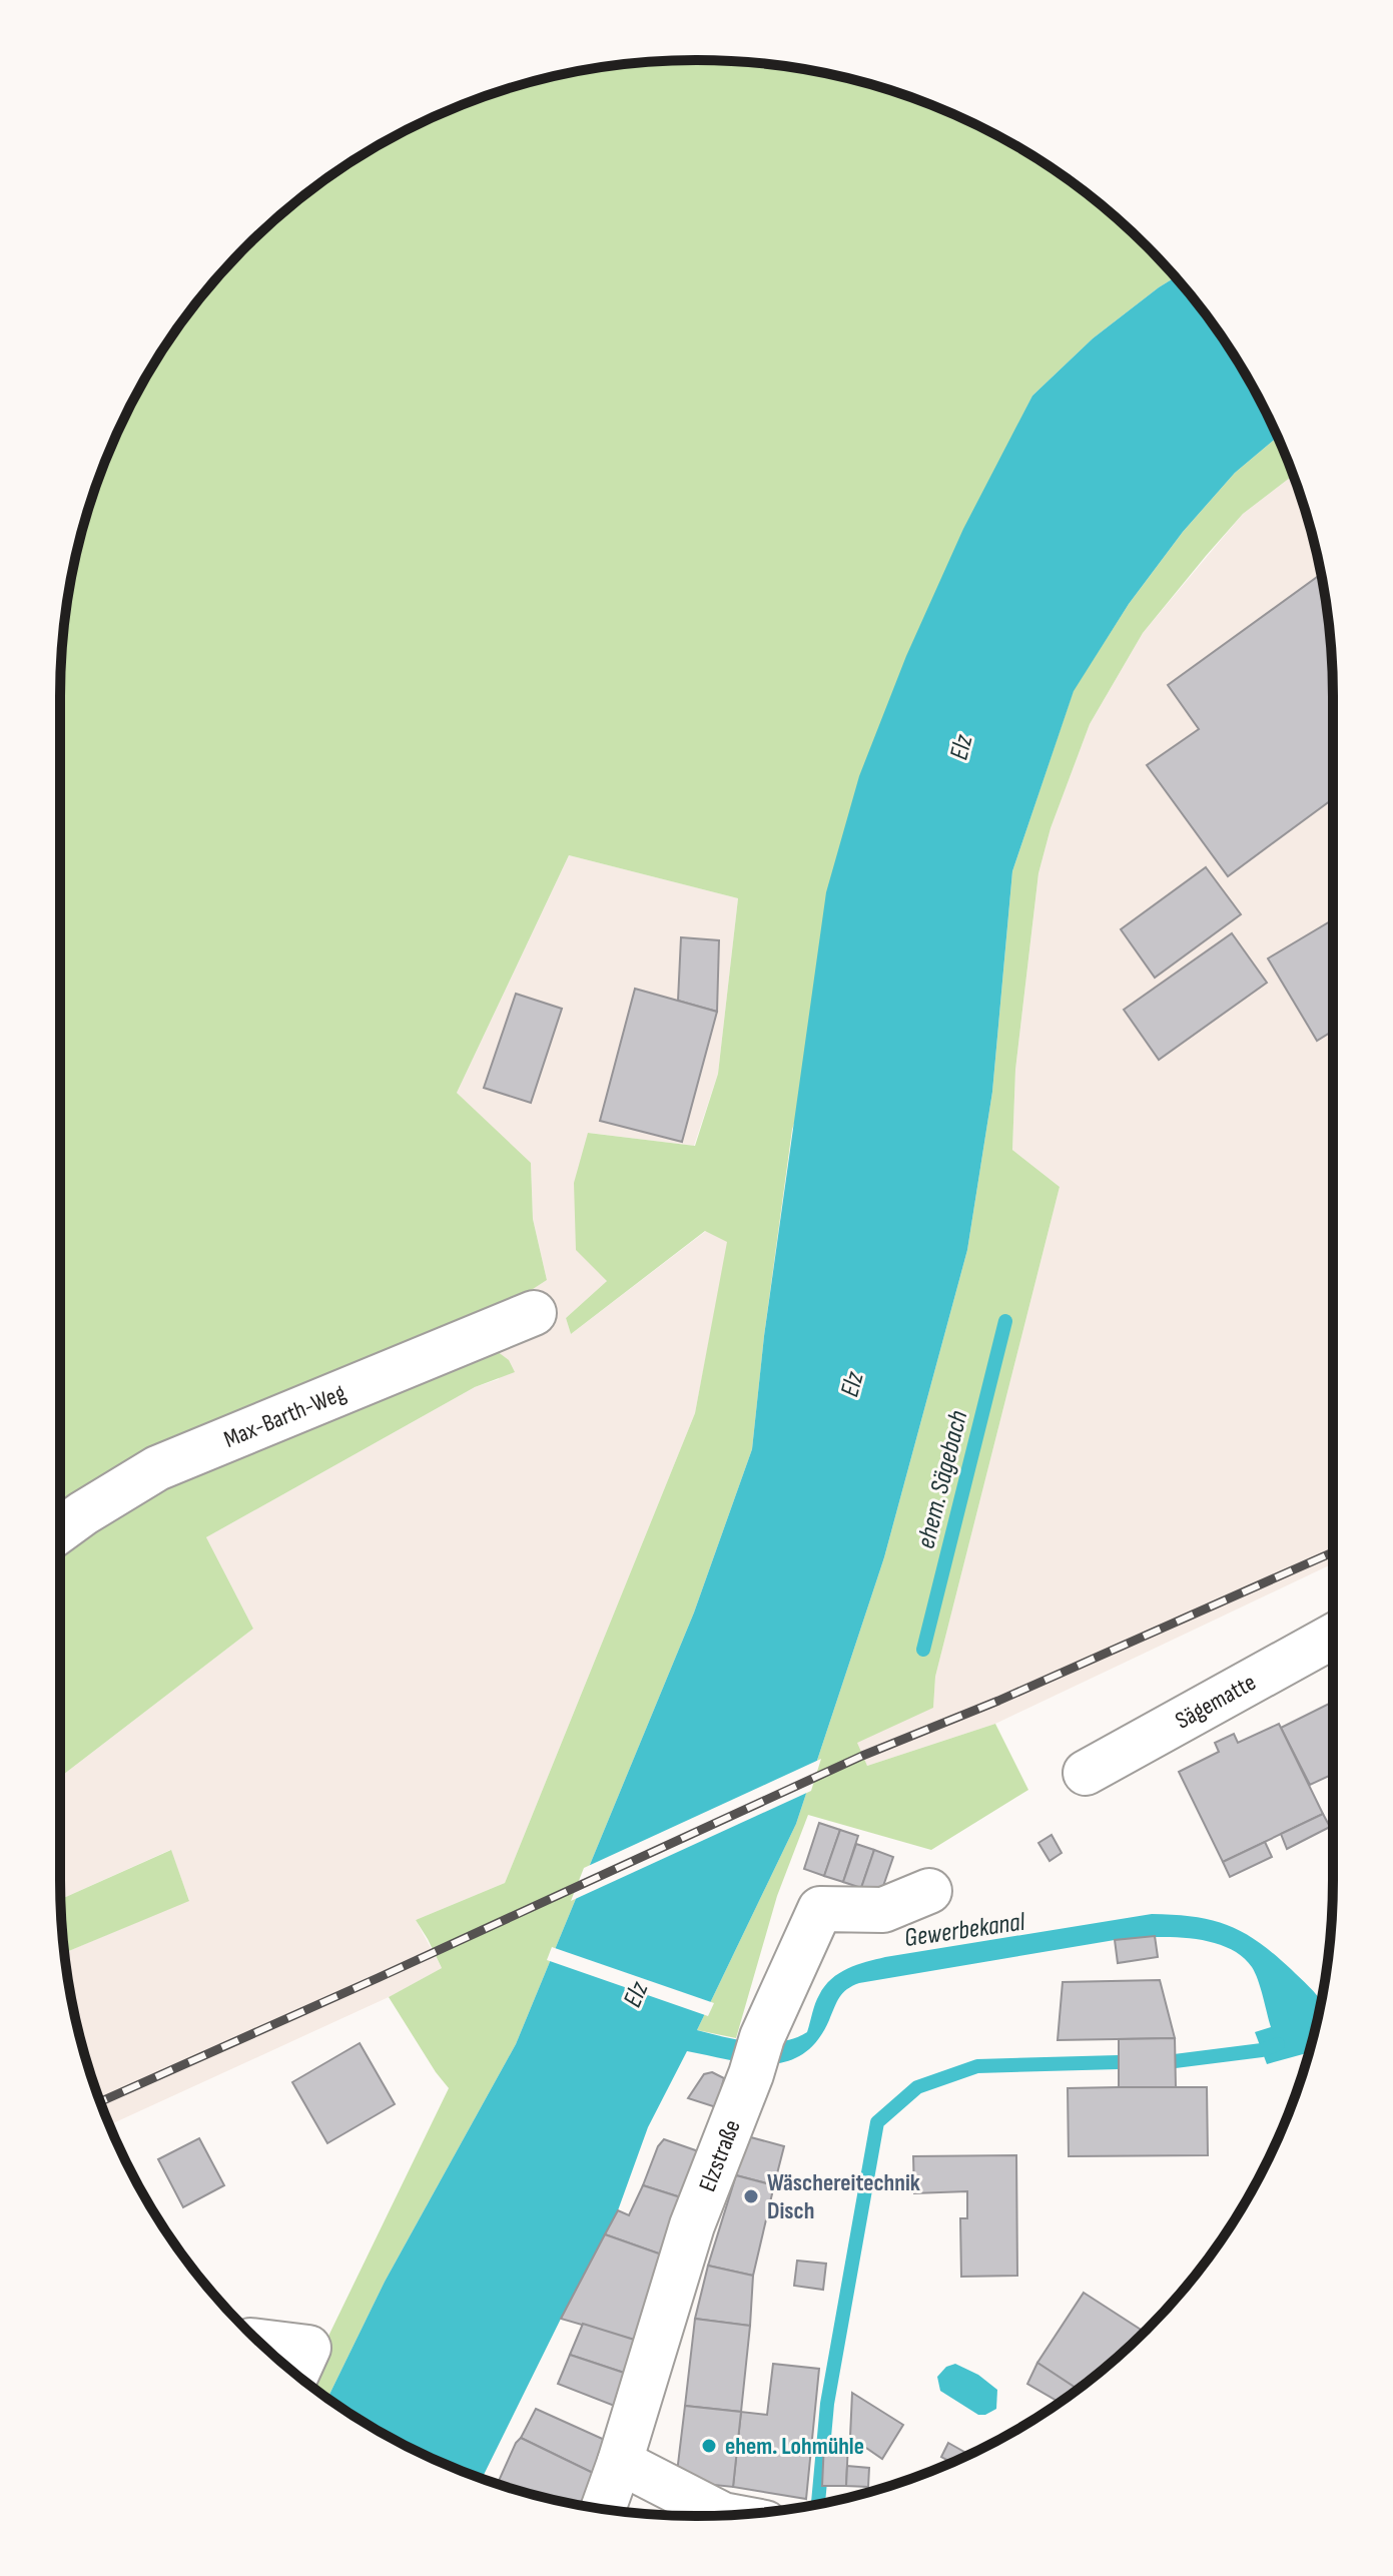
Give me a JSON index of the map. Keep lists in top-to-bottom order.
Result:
{
  "streets": {
    "street": ["Max-Barth-Weg", "Sägematte", "Elzstraße"]
  },
  "water": ["Elz", "ehem. Sägebach", "Gewerbekanal"],
  "places": ["Wäschereitechnik Disch", "ehem. Lohmühle"]
}
